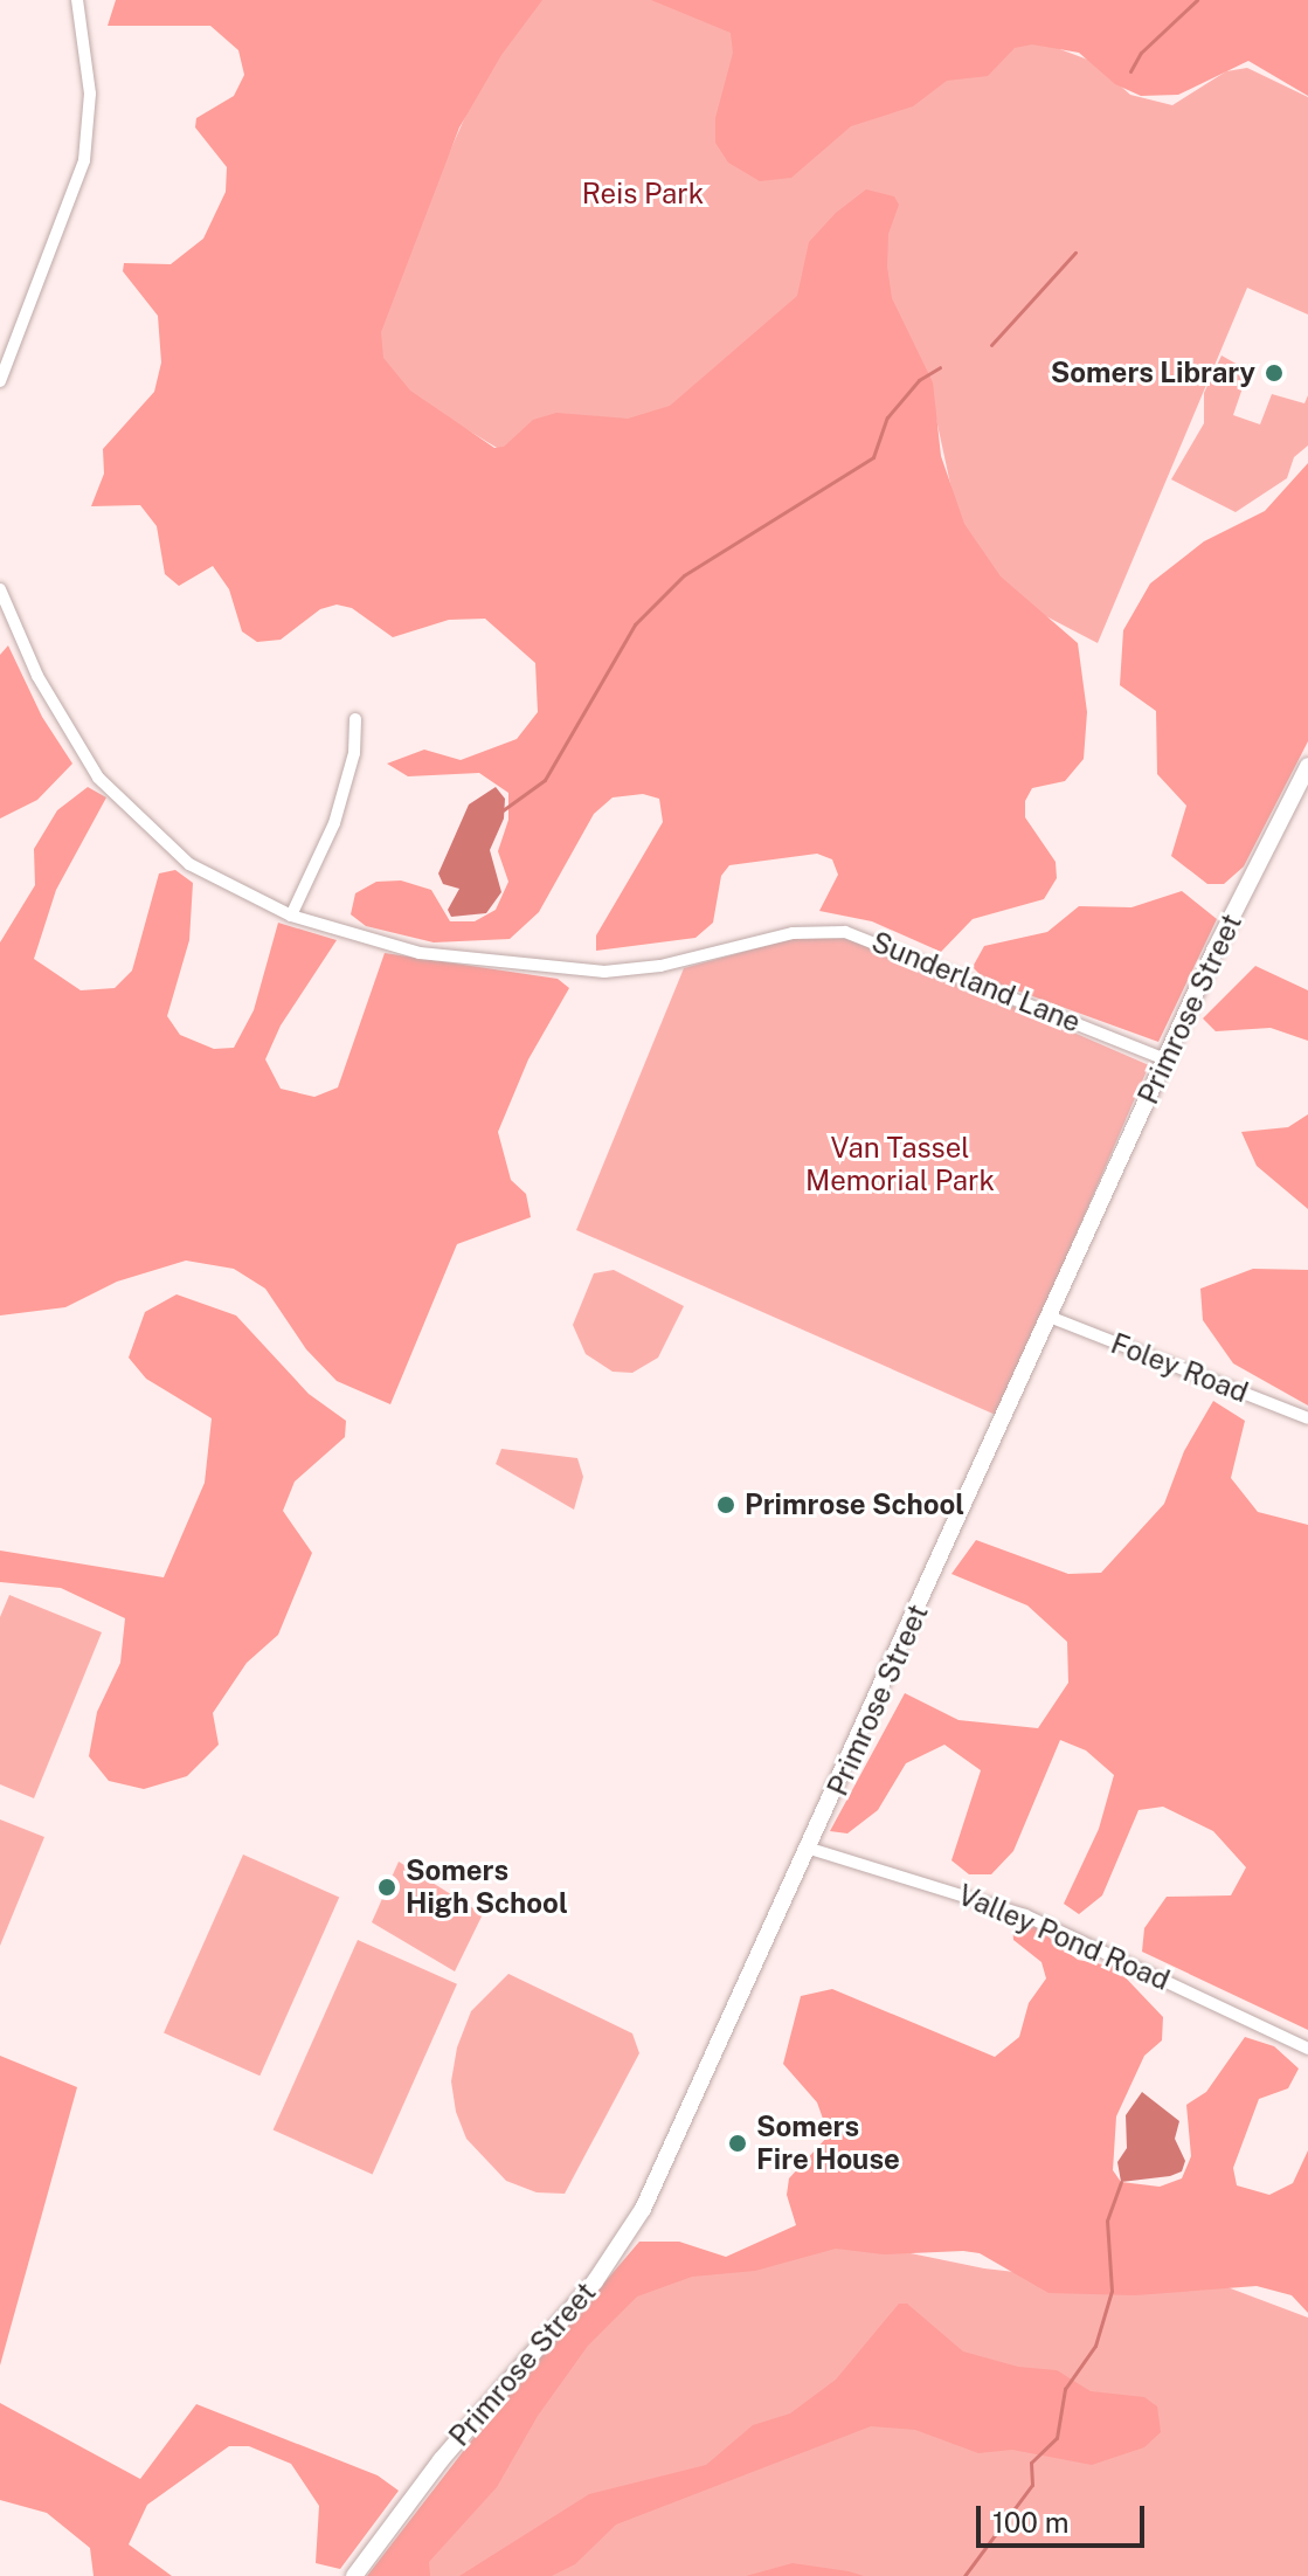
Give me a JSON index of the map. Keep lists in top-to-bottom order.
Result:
{
  "streets": {
    "main road": ["Primrose Street"],
    "street": ["Sunderland Lane", "Foley Road", "Valley Pond Road"]
  },
  "crossings": [
    ["Sunderland Lane", "Primrose Street"],
    ["Primrose Street", "Foley Road"],
    ["Primrose Street", "Valley Pond Road"]
  ],
  "parks": ["Reis Park", "Van Tassel Memorial Park"],
  "places": [
    "Somers Library",
    "Primrose School",
    "Somers High School",
    "Somers Fire House"
  ],
  "scale_bar": "100 m"
}
